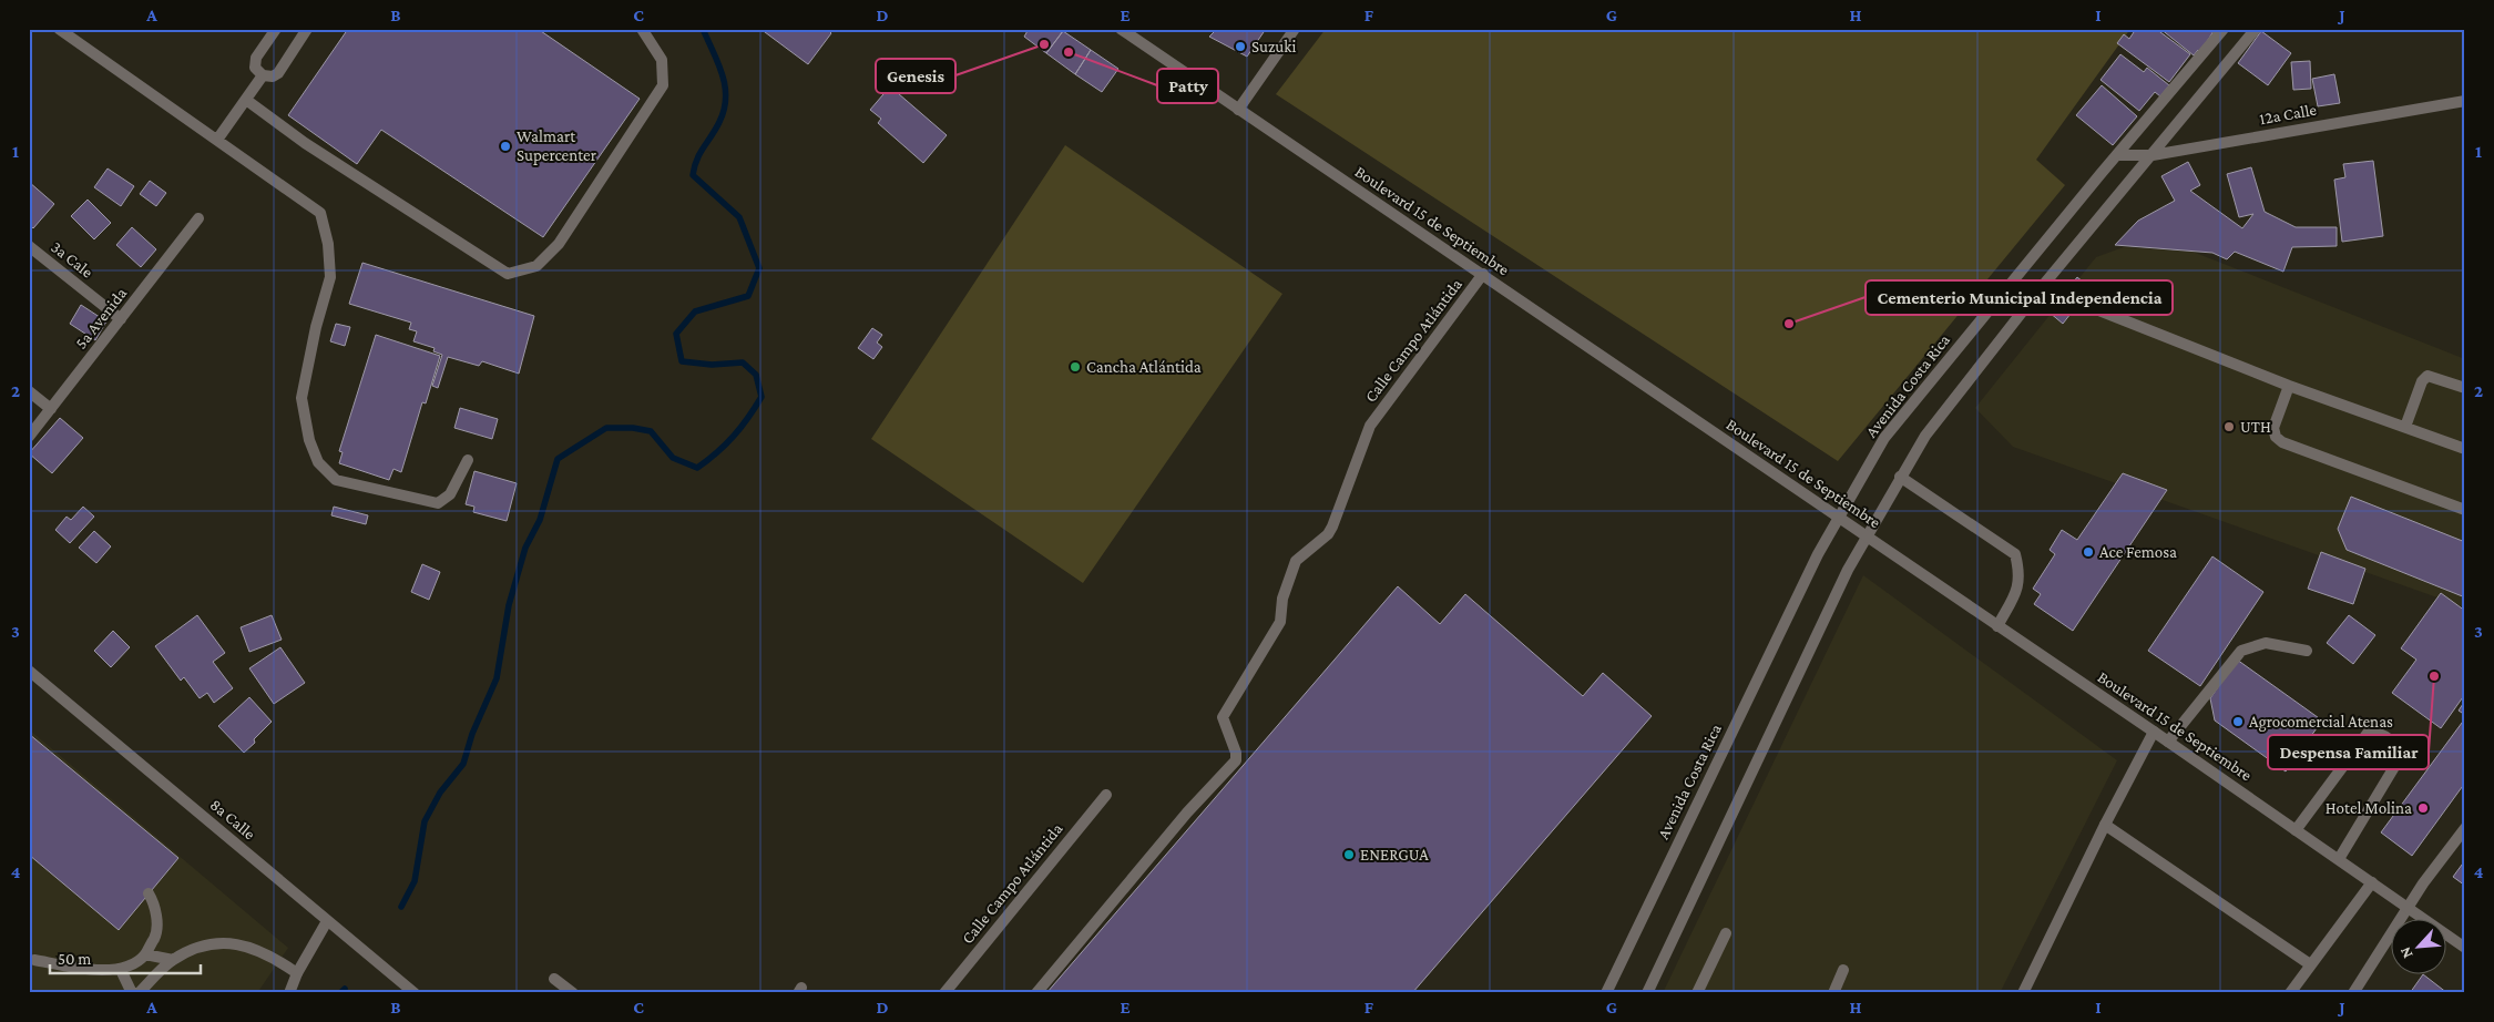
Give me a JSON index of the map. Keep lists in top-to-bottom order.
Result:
{
  "streets": {
    "street": [
      "12a Calle",
      "Boulevard 15 de Septiembre",
      "3a Cale",
      "5a Avenida",
      "Calle Campo Atlántida",
      "Avenida Costa Rica",
      "8a Calle"
    ]
  },
  "crossings": [
    ["12a Calle", "Avenida Costa Rica"],
    ["Boulevard 15 de Septiembre", "Calle Campo Atlántida"],
    ["Boulevard 15 de Septiembre", "Avenida Costa Rica"],
    ["3a Cale", "5a Avenida"]
  ],
  "places": [
    "Genesis",
    "Suzuki",
    "Patty",
    "Walmart Supercenter",
    "Cementerio Municipal Independencia",
    "Cancha Atlántida",
    "UTH",
    "Ace Femosa",
    "Despensa Familiar",
    "Agrocomercial Atenas",
    "Hotel Molina",
    "ENERGUA"
  ],
  "scale_bar": "50 m",
  "north": "bottom left",
  "grid": {
    "columns": [
      "A",
      "B",
      "C",
      "D",
      "E",
      "F",
      "G",
      "H",
      "I",
      "J"
    ],
    "rows": [
      "1",
      "2",
      "3",
      "4"
    ]
  }
}
